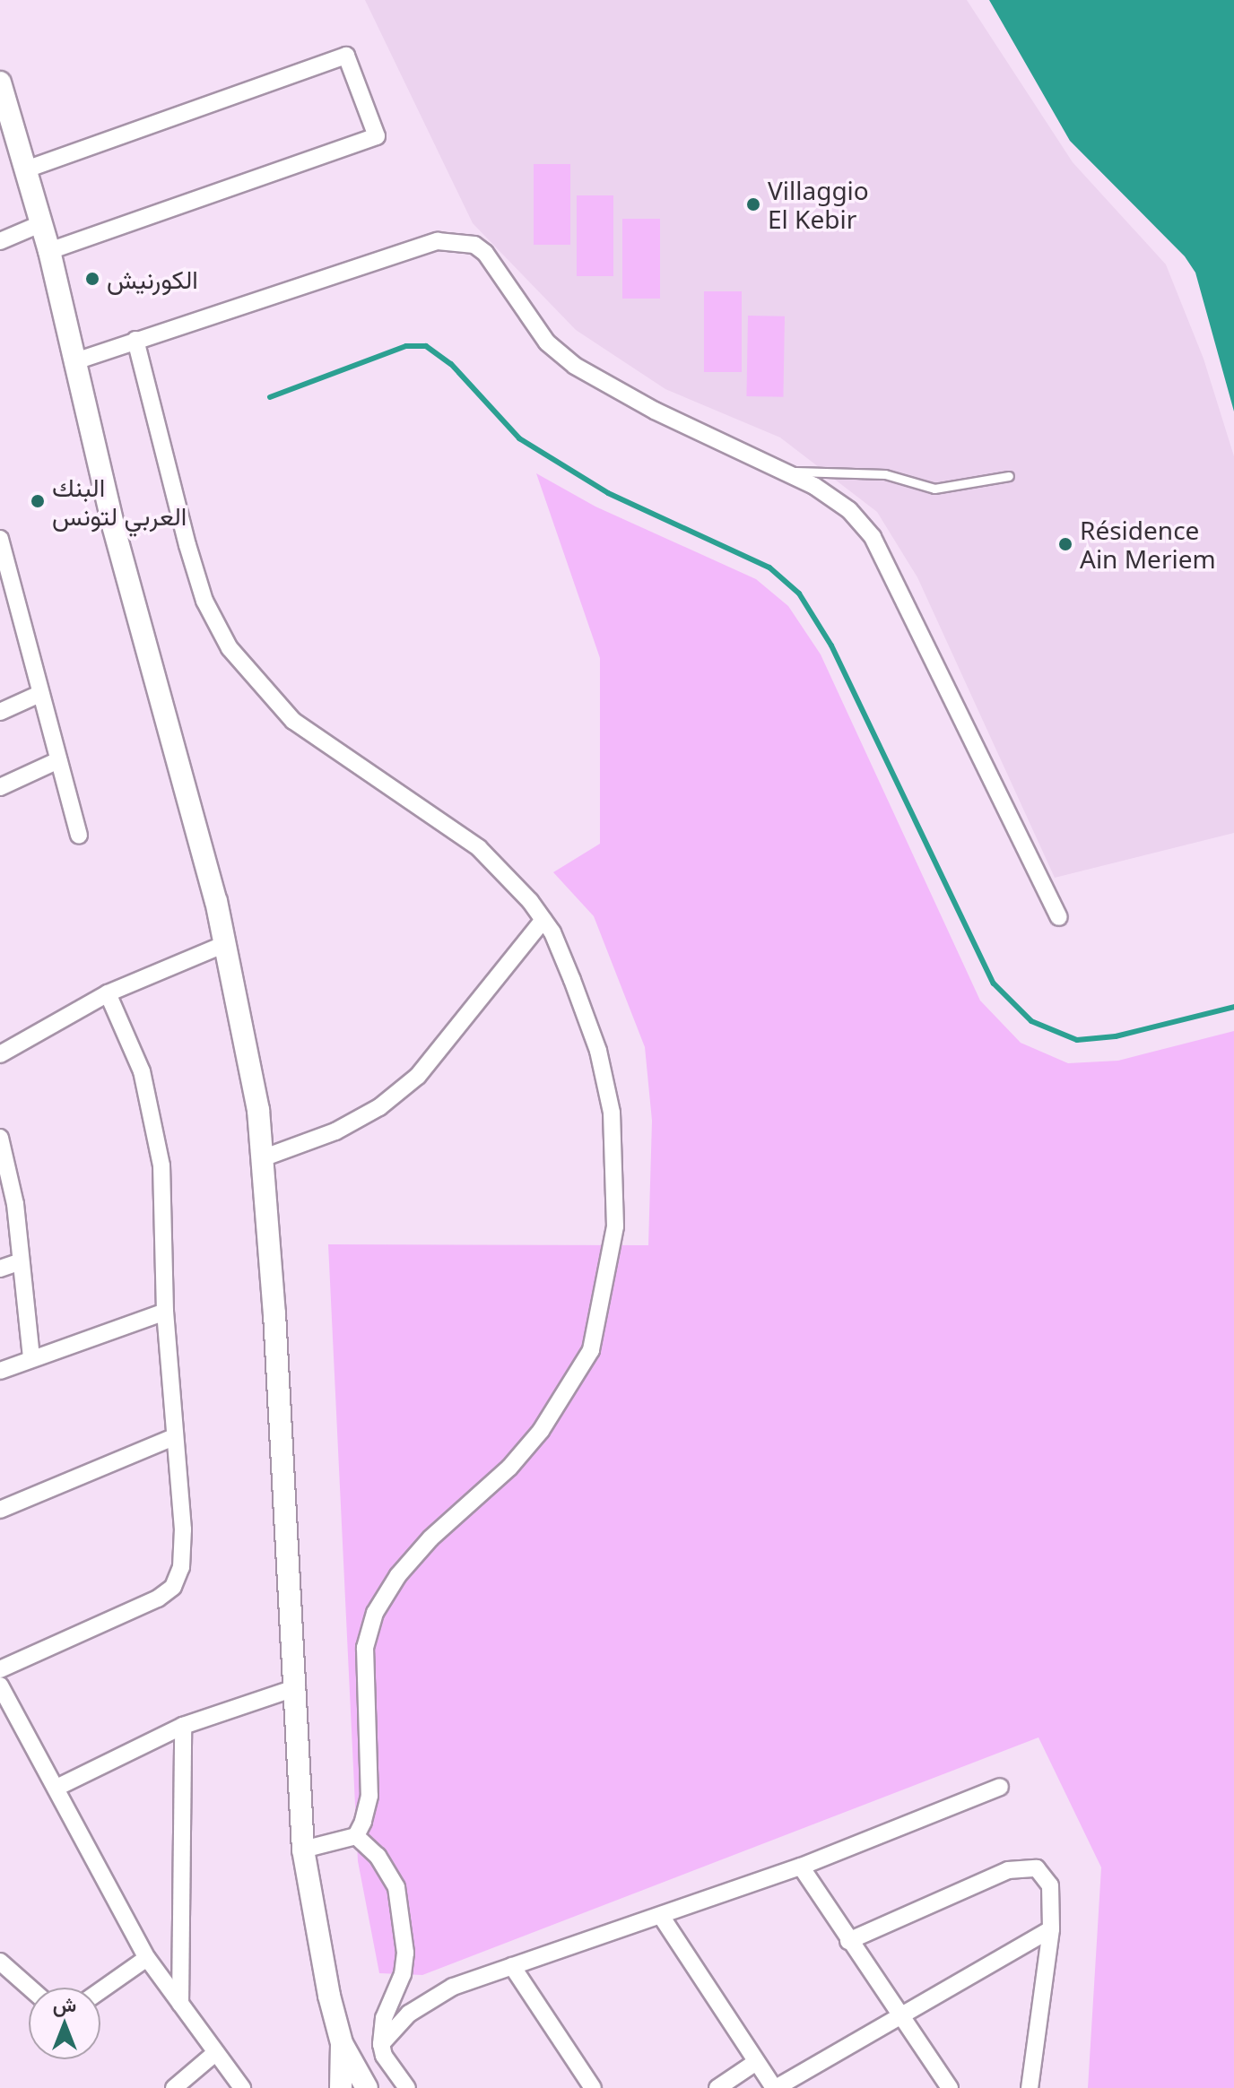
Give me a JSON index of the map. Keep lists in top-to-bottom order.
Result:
{
  "places": [
    "Villaggio El Kebir",
    "الكورنيش",
    "البنك العربي لتونس",
    "Résidence Ain Meriem"
  ],
  "north": "top"
}
